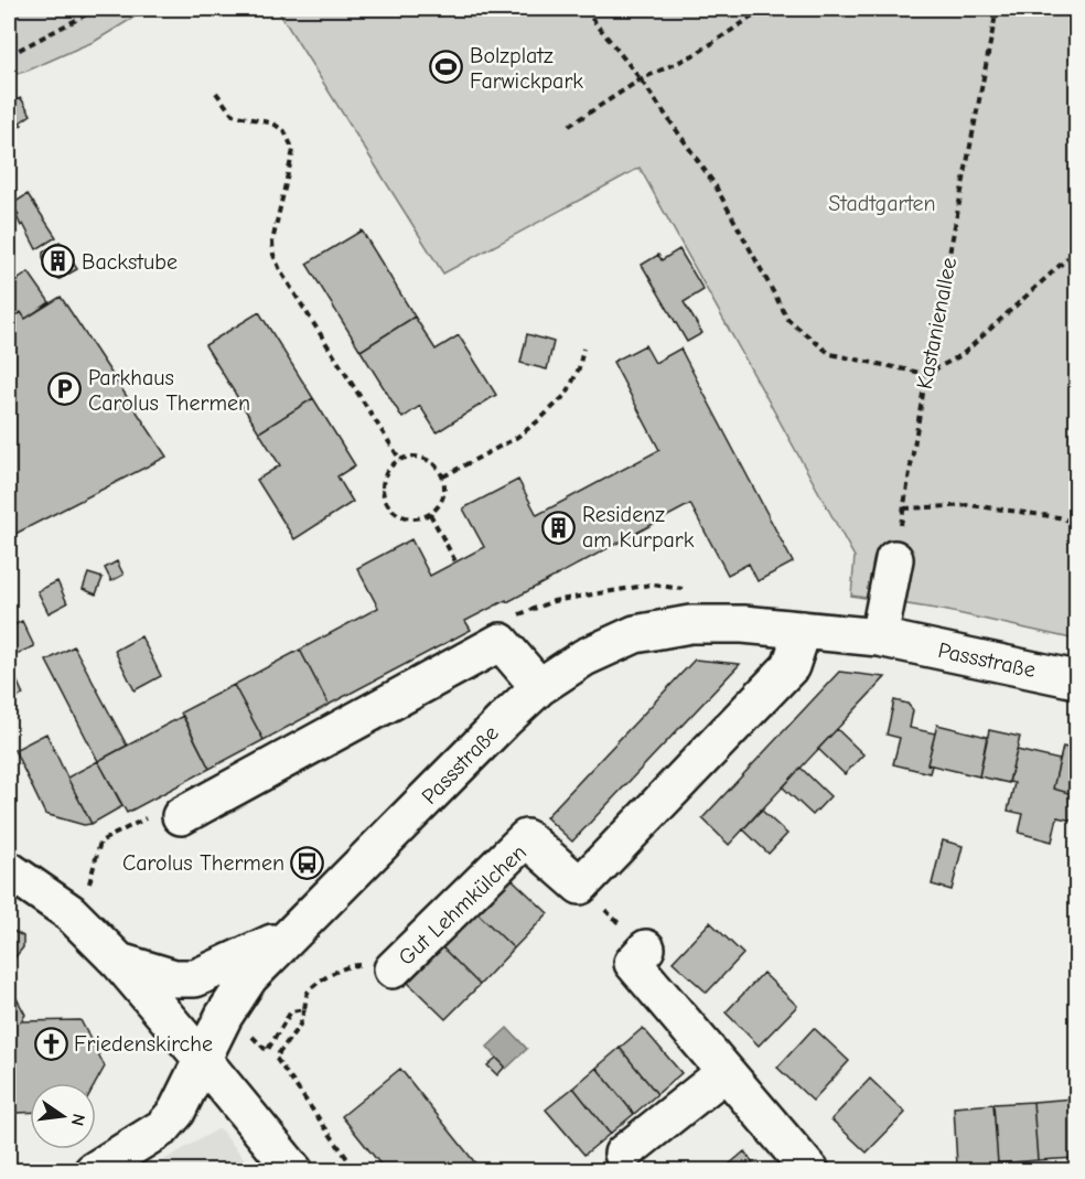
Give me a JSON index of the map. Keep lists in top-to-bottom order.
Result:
{
  "streets": {
    "street": ["Passstraße", "Gut Lehmkülchen"],
    "path": ["Kastanienallee"]
  },
  "parks": ["Stadtgarten"],
  "places": {
    "sports": ["Bolzplatz Farwickpark"],
    "building": ["Backstube", "Residenz am Kurpark"],
    "parking": ["Parkhaus Carolus Thermen"],
    "bus stop": ["Carolus Thermen"],
    "church": ["Friedenskirche"]
  },
  "north": "right"
}
